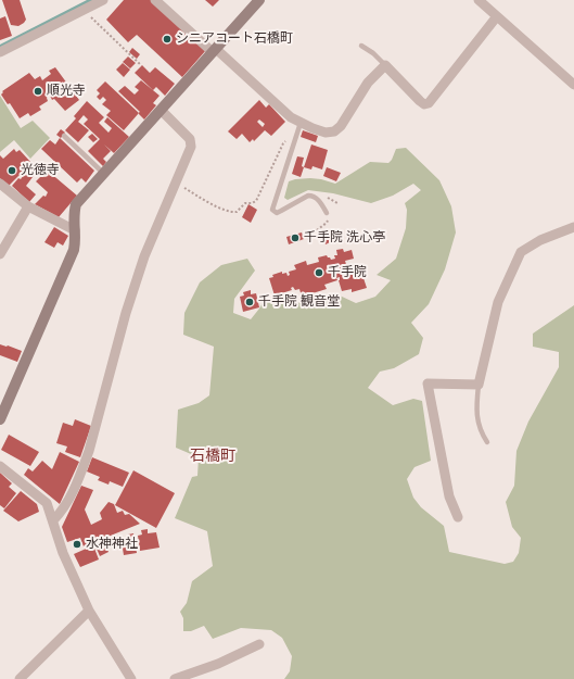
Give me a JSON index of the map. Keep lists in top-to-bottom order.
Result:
{
  "districts": ["石橋町"],
  "places": [
    "シニアコート石橋町",
    "順光寺",
    "光徳寺",
    "千手院 洗心亭",
    "千手院",
    "千手院 観音堂",
    "水神神社"
  ]
}
